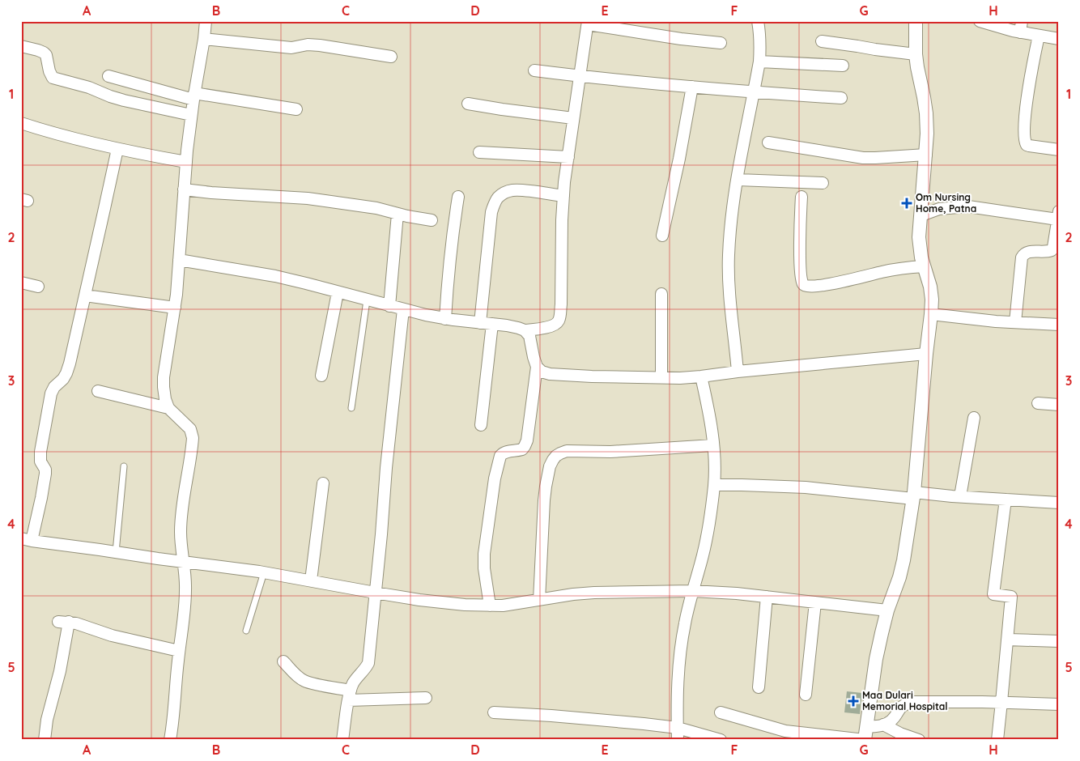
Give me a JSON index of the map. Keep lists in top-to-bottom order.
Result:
{
  "places": {
    "health": ["Om Nursing Home, Patna", "Maa Dulari Memorial Hospital"]
  },
  "grid": {
    "columns": [
      "A",
      "B",
      "C",
      "D",
      "E",
      "F",
      "G",
      "H"
    ],
    "rows": [
      "1",
      "2",
      "3",
      "4",
      "5"
    ]
  }
}
